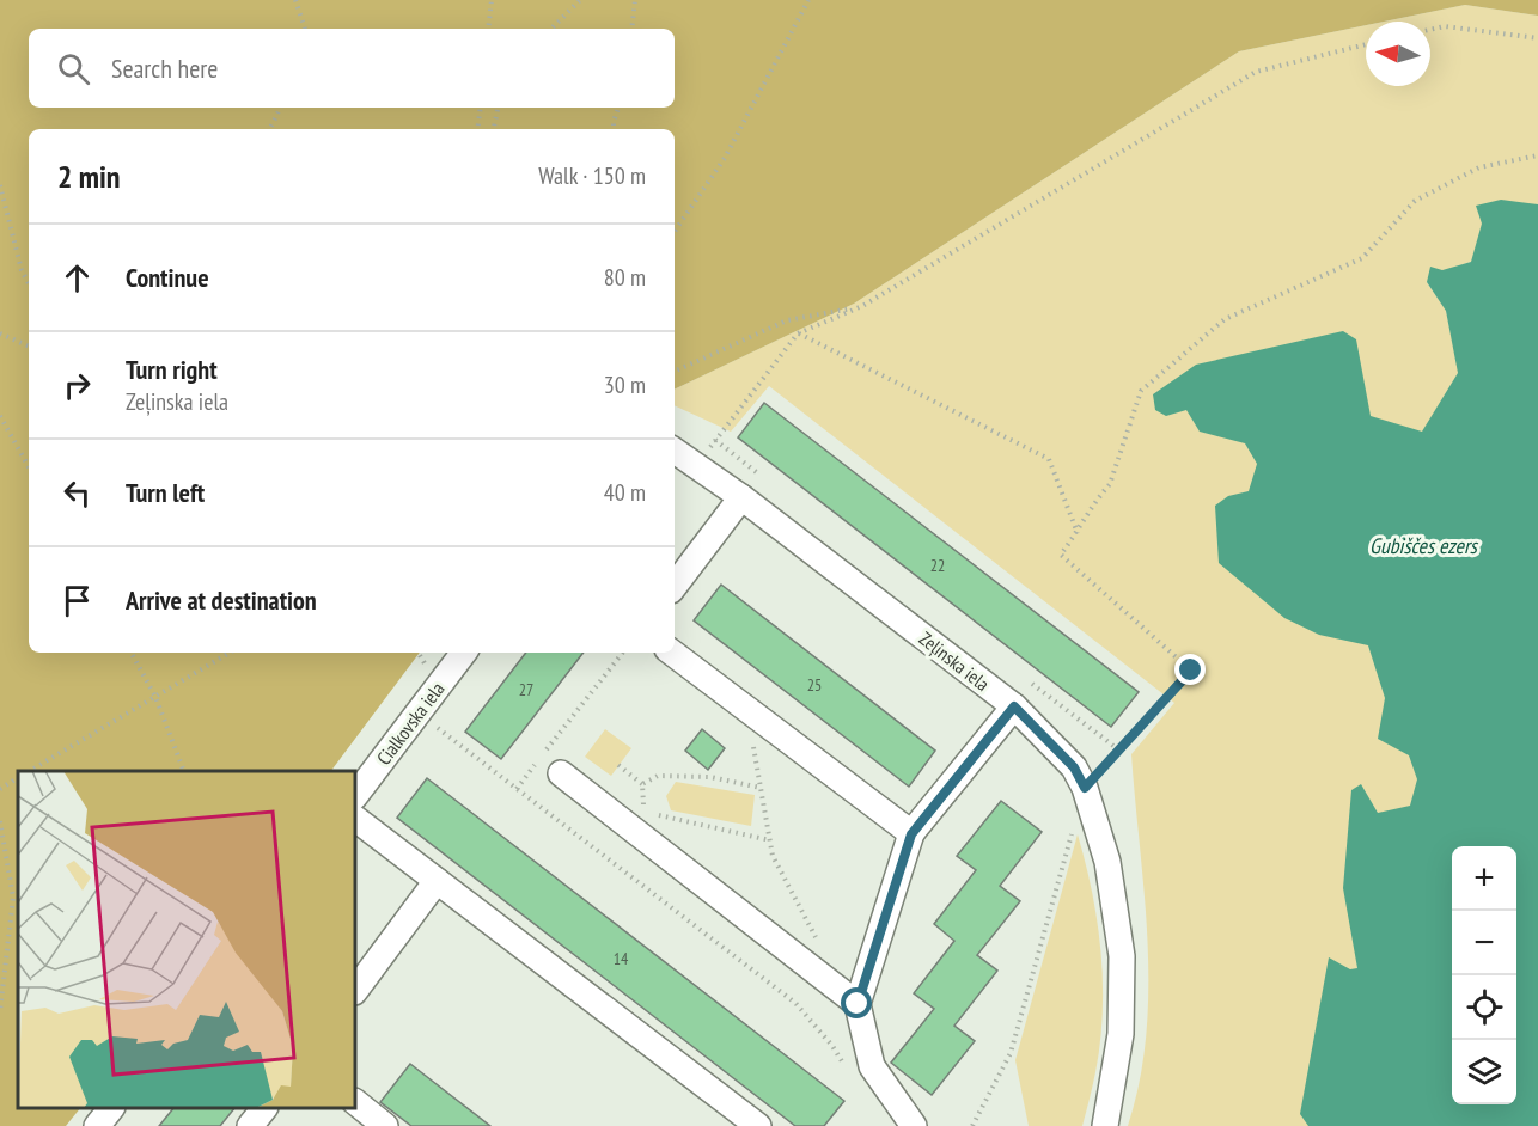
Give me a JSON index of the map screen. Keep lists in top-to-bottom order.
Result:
{
  "streets": {
    "street": ["Zeļinska iela", "Cialkovska iela"]
  },
  "water": ["Gubiščes ezers"],
  "house_numbers": [
    "22",
    "25",
    "27",
    "14"
  ],
  "north": "left",
  "page": {
    "search": "Search here",
    "heading": ["2 min", "Walk · 150 m"],
    "list": [
      ["Continue", "80 m"],
      ["Turn right", "Zeļinska iela", "30 m"],
      ["Turn left", "40 m"],
      "Arrive at destination"
    ],
    "map_buttons": ["+", "−"]
  }
}
